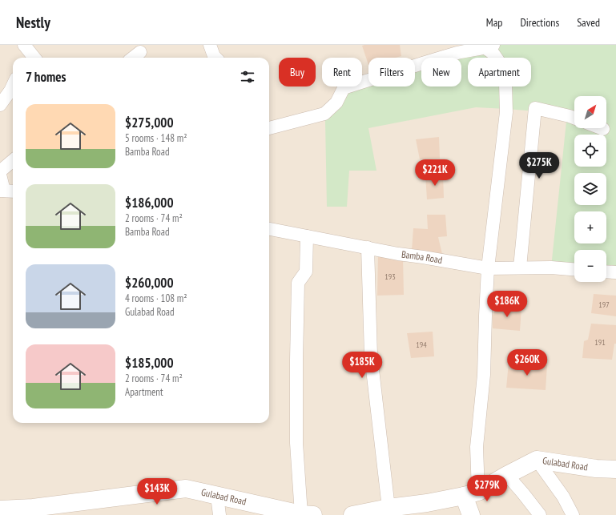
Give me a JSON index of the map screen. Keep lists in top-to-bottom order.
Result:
{
  "streets": {
    "street": ["Bamba Road", "Gulabad Road"]
  },
  "house_numbers": [
    "193",
    "197",
    "191",
    "194"
  ],
  "north": "top right",
  "page": {
    "header": "Nestly",
    "nav": ["Map", "Directions", "Saved"],
    "chip": [
      "Buy",
      "Rent",
      "Filters",
      "New",
      "Apartment"
    ],
    "heading": "7 homes",
    "map_buttons": ["+", "−"],
    "list": [
      {
        "name": "$275,000",
        "note": "5 rooms · 148 m² · Bamba Road"
      },
      {
        "name": "$186,000",
        "note": "2 rooms · 74 m² · Bamba Road"
      },
      {
        "name": "$260,000",
        "note": "4 rooms · 108 m² · Gulabad Road"
      },
      {
        "name": "$185,000",
        "note": "2 rooms · 74 m² · Apartment"
      }
    ],
    "price": [
      "$275K",
      "$221K",
      "$186K",
      "$260K",
      "$185K",
      "$279K",
      "$143K"
    ]
  }
}
